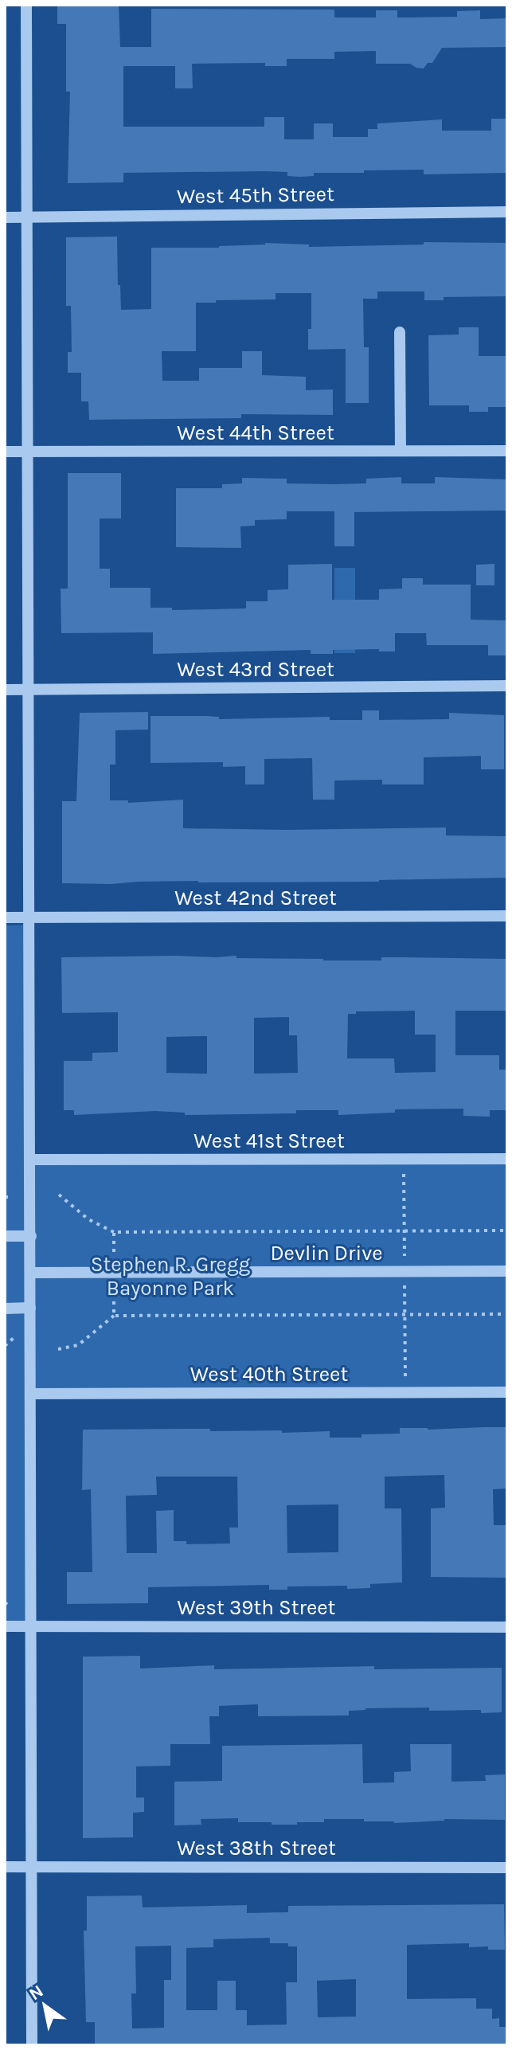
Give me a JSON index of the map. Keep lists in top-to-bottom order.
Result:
{
  "streets": {
    "street": [
      "West 45th Street",
      "West 44th Street",
      "West 43rd Street",
      "West 42nd Street",
      "West 41st Street",
      "Devlin Drive",
      "West 40th Street",
      "West 39th Street",
      "West 38th Street"
    ]
  },
  "parks": ["Stephen R. Gregg Bayonne Park"],
  "north": "top left"
}
